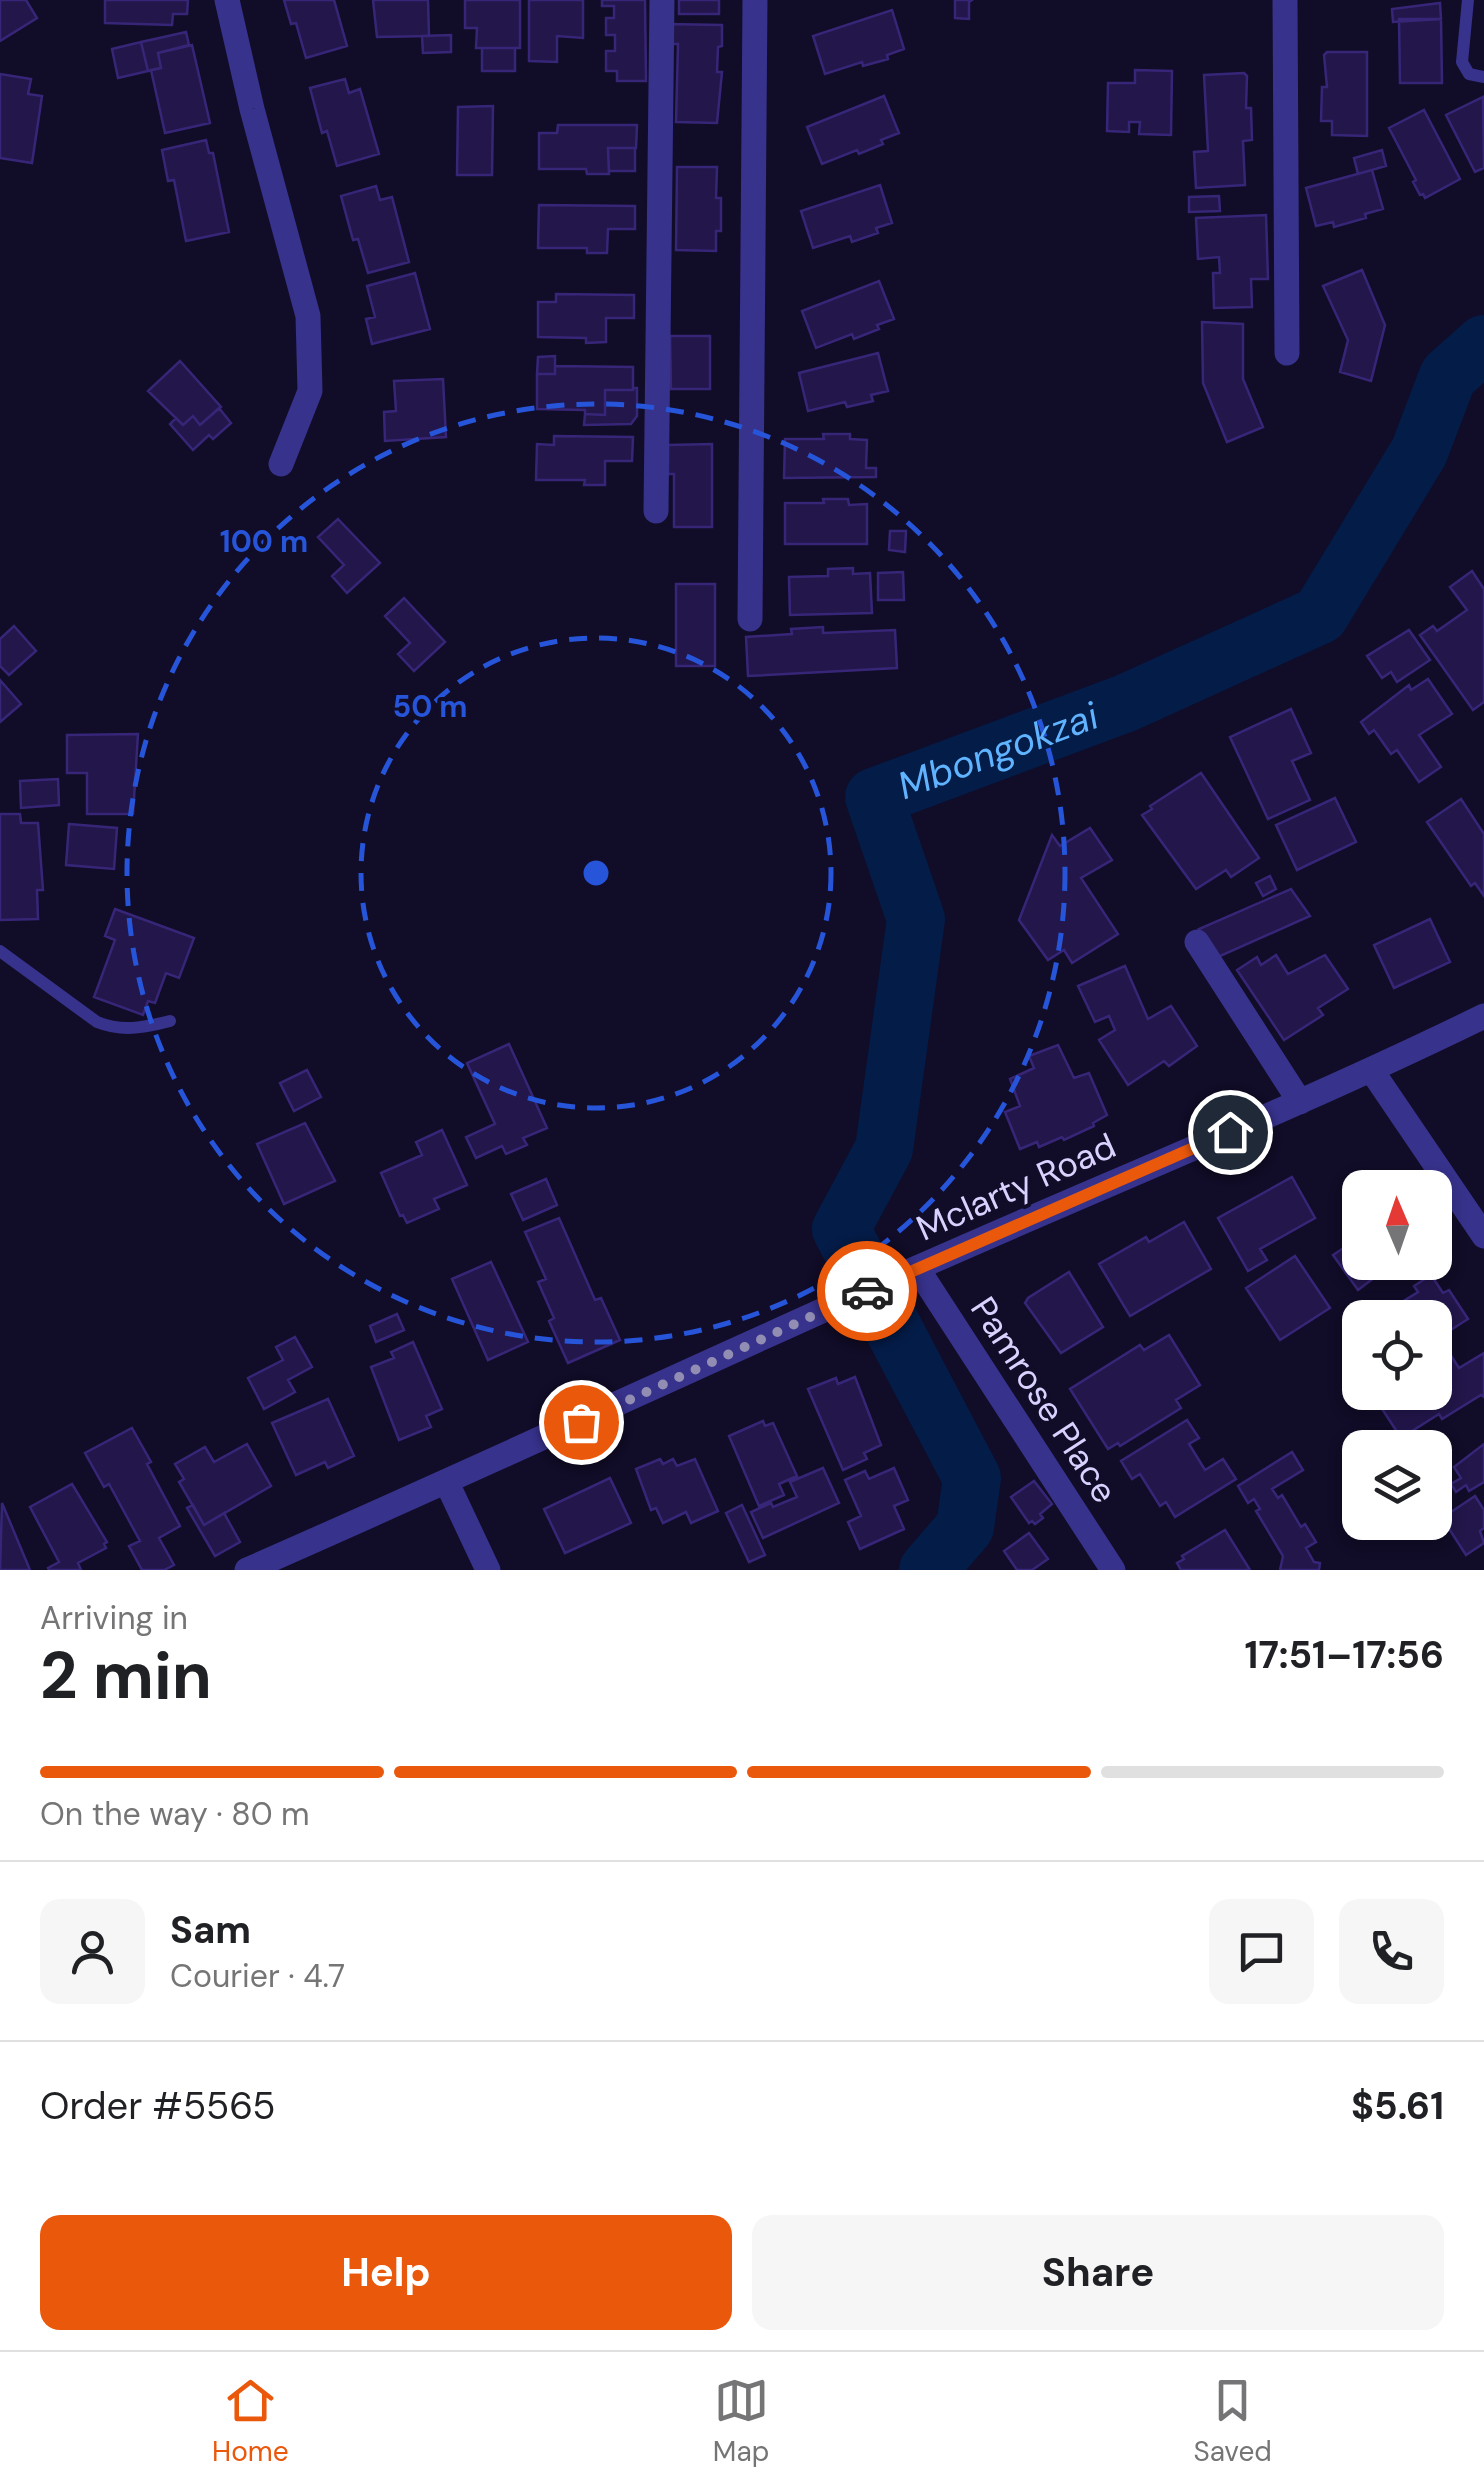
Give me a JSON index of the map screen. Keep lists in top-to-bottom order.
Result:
{
  "streets": {
    "street": ["Mclarty Road", "Pamrose Place"]
  },
  "crossings": [
    ["Mclarty Road", "Pamrose Place"]
  ],
  "water": ["Mbongokzai"],
  "north": "top",
  "page": {
    "heading": ["2 min", "Arriving in", "17:51–17:56"],
    "panel": [
      "Sam",
      "Courier · 4.7",
      "Order #5565",
      "$5.61"
    ],
    "bar": "On the way · 80 m",
    "buttons": ["Help", "Share"],
    "tabs": ["Home", "Map", "Saved"]
  },
  "rings": ["100 m", "50 m"]
}
